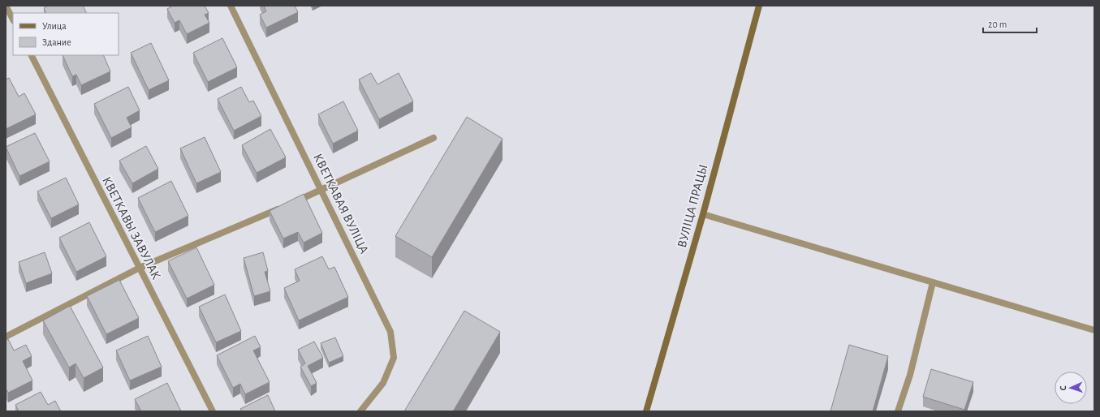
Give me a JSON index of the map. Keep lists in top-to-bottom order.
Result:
{
  "streets": {
    "street": ["КВЕТКАВАЯ ВУЛІЦА", "ВУЛІЦА ПРАЦЫ", "КВЕТКАВЫ ЗАВУЛАК"]
  },
  "legend": ["Улица", "Здание"],
  "scale_bar": "20 m",
  "north": "left"
}
